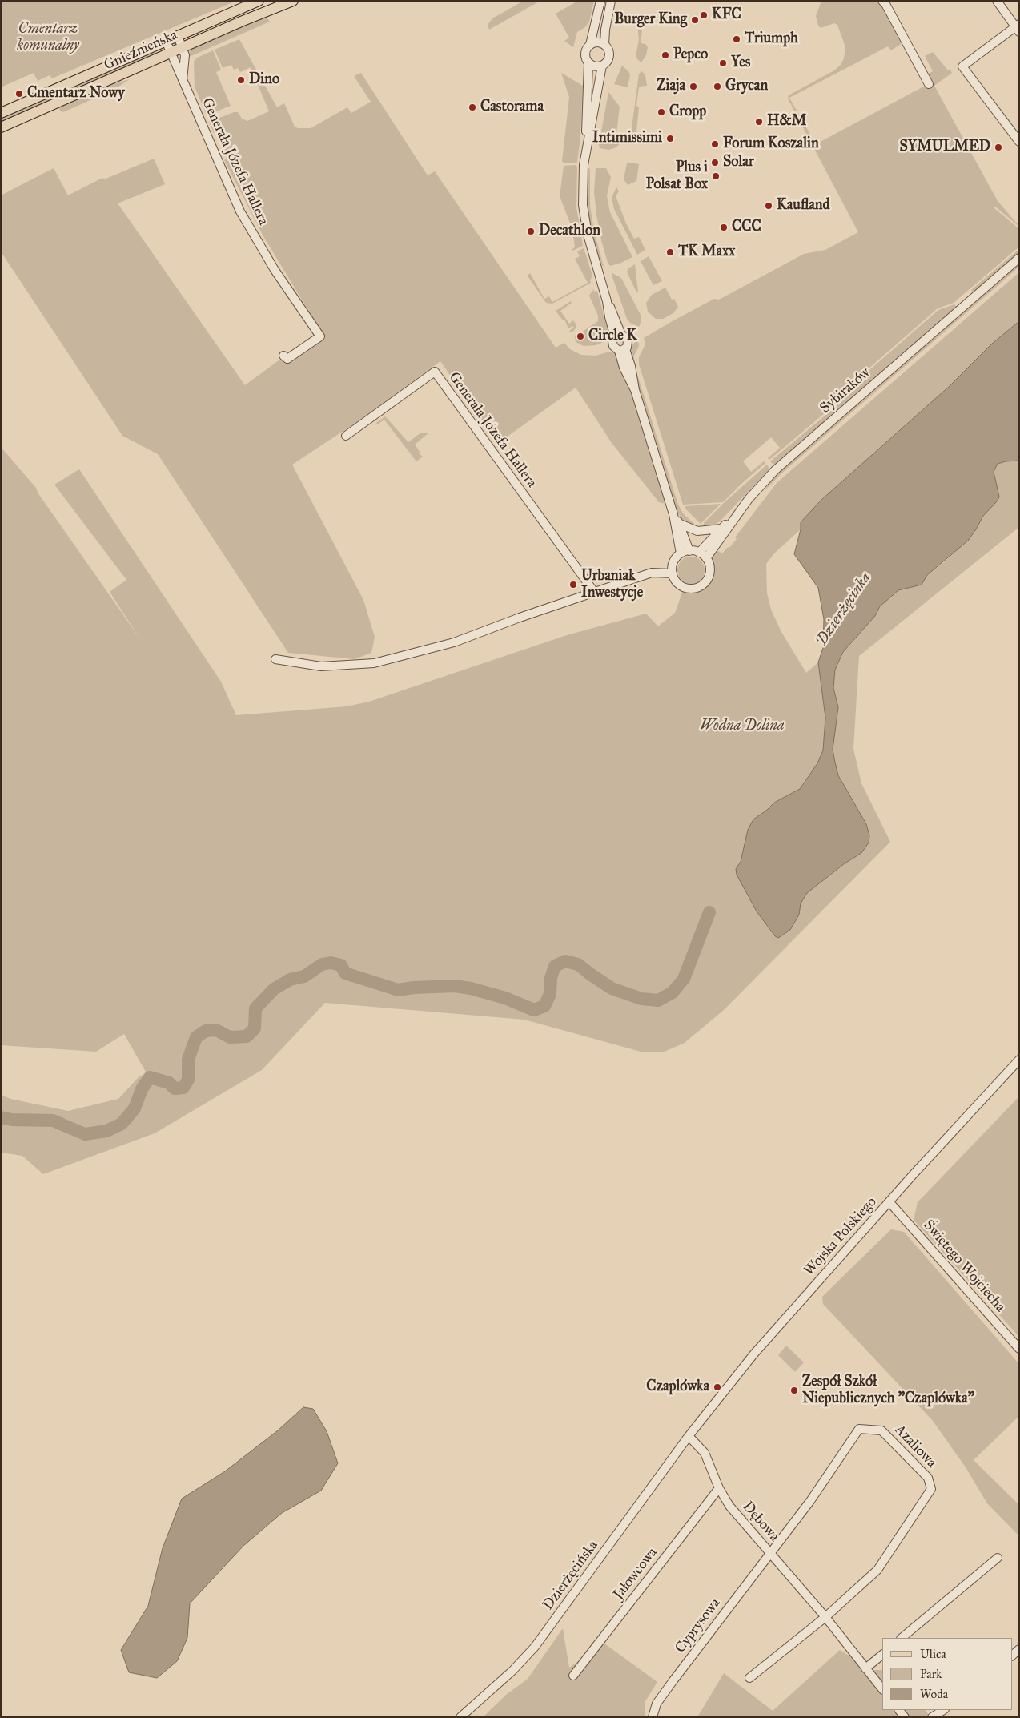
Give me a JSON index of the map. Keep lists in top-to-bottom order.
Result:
{
  "streets": {
    "main road": ["Gnieźnieńska"],
    "street": [
      "Generała Józefa Hallera",
      "Sybiraków",
      "Wojska Polskiego",
      "Świętego Wojciecha",
      "Azaliowa",
      "Dębowa",
      "Jałowcowa",
      "Dzierżęcińska",
      "Cyprysowa"
    ]
  },
  "crossings": [
    ["Gnieźnieńska", "Generała Józefa Hallera"],
    ["Wojska Polskiego", "Świętego Wojciecha"],
    ["Wojska Polskiego", "Dębowa"],
    ["Wojska Polskiego", "Dzierżęcińska"],
    ["Azaliowa", "Dębowa"],
    ["Azaliowa", "Cyprysowa"],
    ["Dębowa", "Jałowcowa"],
    ["Dębowa", "Dzierżęcińska"],
    ["Dębowa", "Cyprysowa"]
  ],
  "water": ["Dzierżęcinka"],
  "parks": ["Cmentarz komunalny", "Wodna Dolina"],
  "places": [
    "KFC",
    "Burger King",
    "Triumph",
    "Pepco",
    "Yes",
    "Dino",
    "Ziaja",
    "Grycan",
    "Cmentarz Nowy",
    "Castorama",
    "Cropp",
    "H&M",
    "Intimissimi",
    "Forum Koszalin",
    "SYMULMED",
    "Solar",
    "Plus i Polsat Box",
    "Kaufland",
    "CCC",
    "Decathlon",
    "TK Maxx",
    "Circle K",
    "Urbaniak Inwestycje",
    "Czaplówka",
    "Zespół Szkół Niepublicznych \"Czaplówka\""
  ],
  "legend": ["Ulica", "Park", "Woda"]
}
